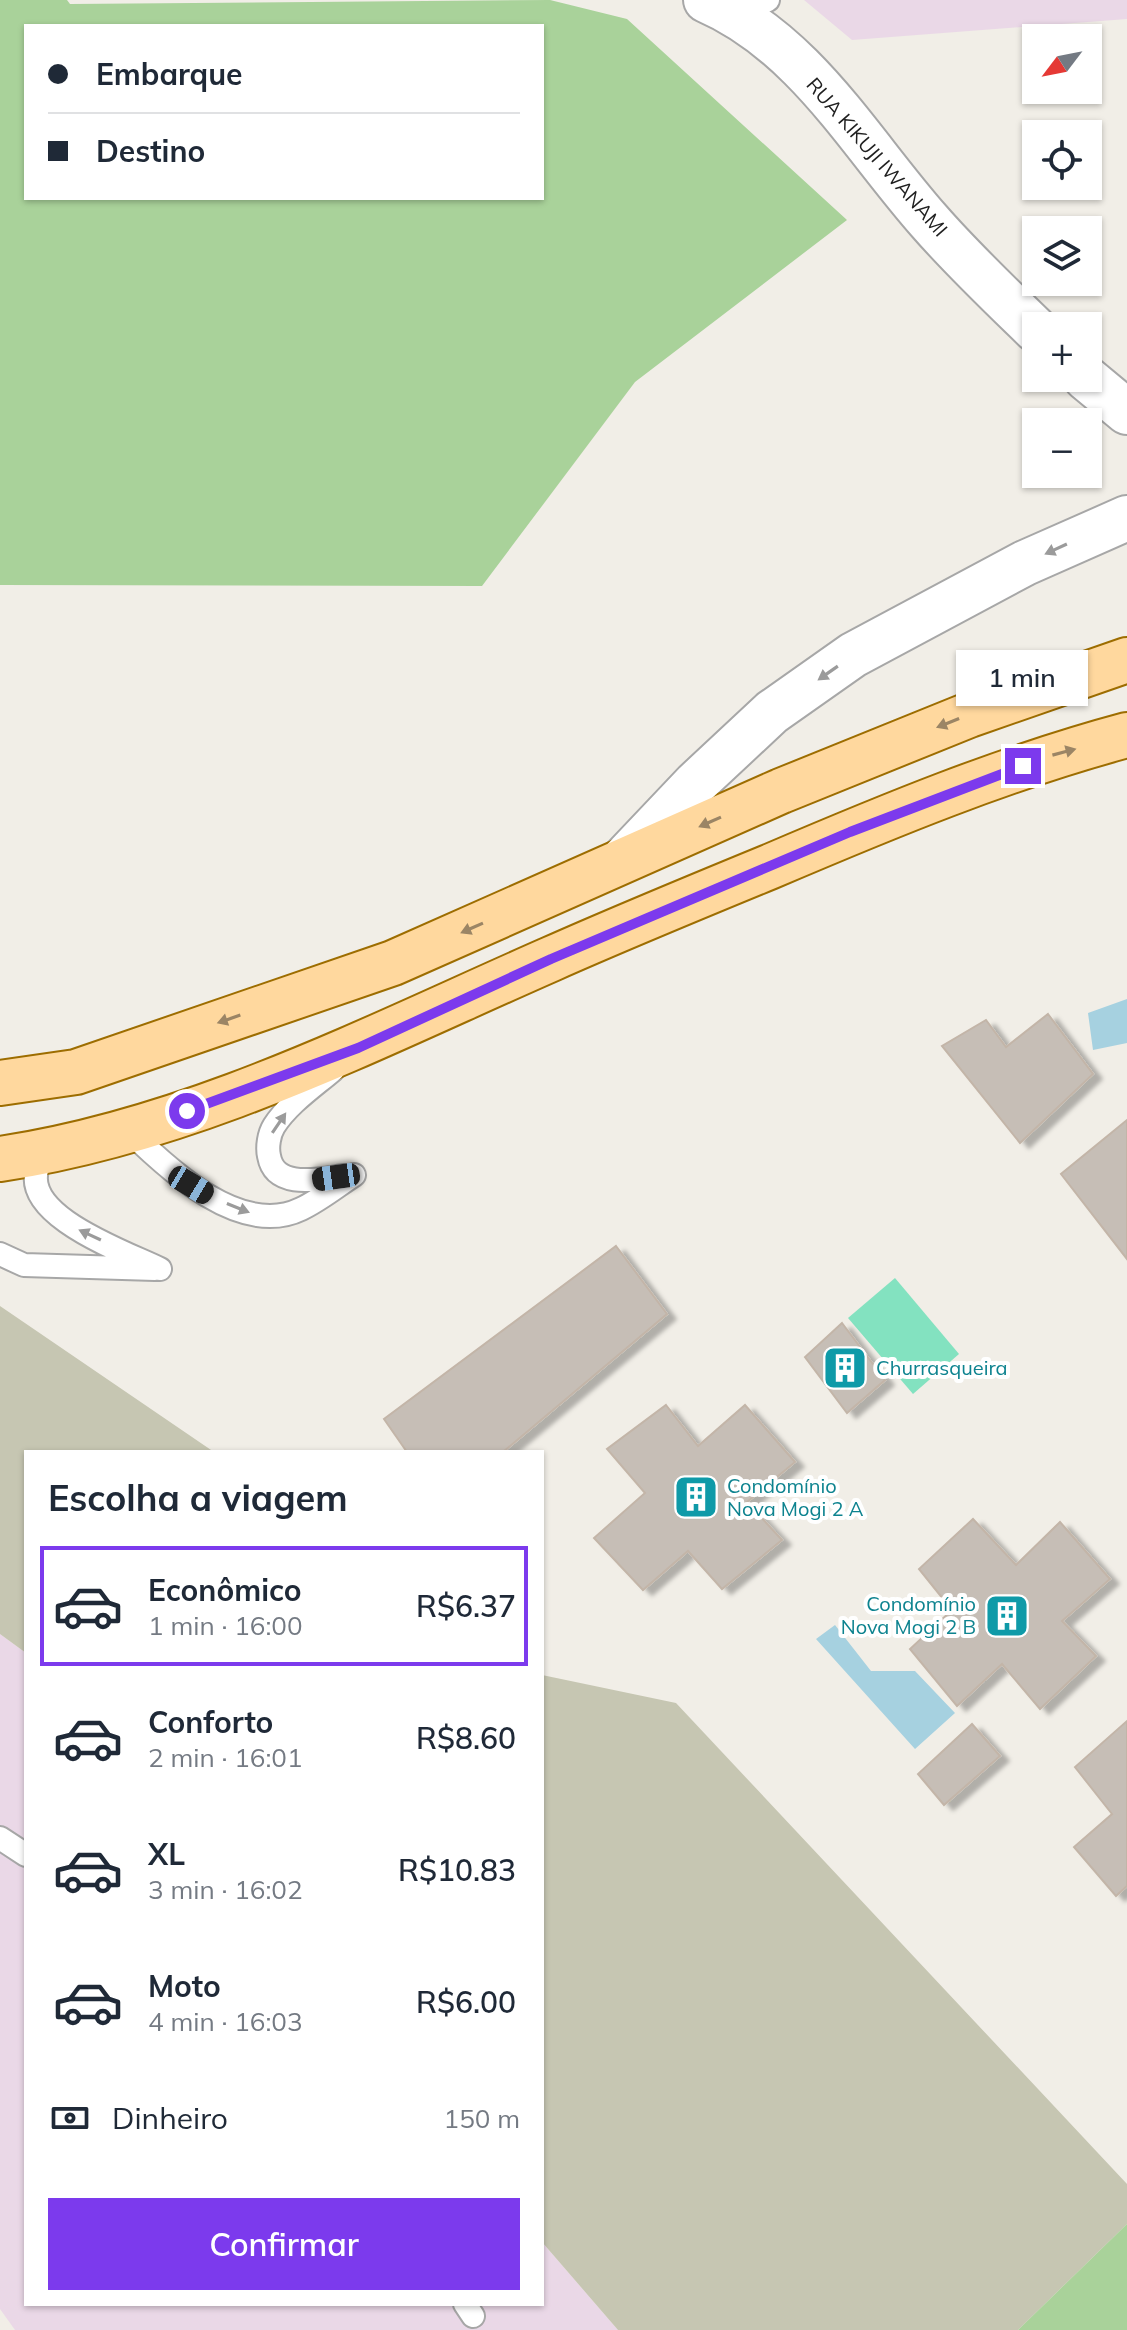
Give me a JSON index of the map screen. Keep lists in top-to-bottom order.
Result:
{
  "streets": {
    "street": ["RUA KIKUJI IWANAMI"]
  },
  "places": {
    "building": ["Churrasqueira", "Condomínio Nova Mogi 2 A", "Condomínio Nova Mogi 2 B"]
  },
  "north": "bottom left",
  "page": {
    "map_buttons": ["+", "−"],
    "banner": ["Embarque", "Destino"],
    "bubble": "1 min",
    "heading": "Escolha a viagem",
    "list": [
      {
        "name": "Econômico",
        "note": "1 min · 16:00",
        "value": "R$6.37"
      },
      {
        "name": "Conforto",
        "note": "2 min · 16:01",
        "value": "R$8.60"
      },
      {
        "name": "XL",
        "note": "3 min · 16:02",
        "value": "R$10.83"
      },
      {
        "name": "Moto",
        "note": "4 min · 16:03",
        "value": "R$6.00"
      }
    ],
    "pay": ["Dinheiro", "150 m"],
    "buttons": "Confirmar"
  }
}
